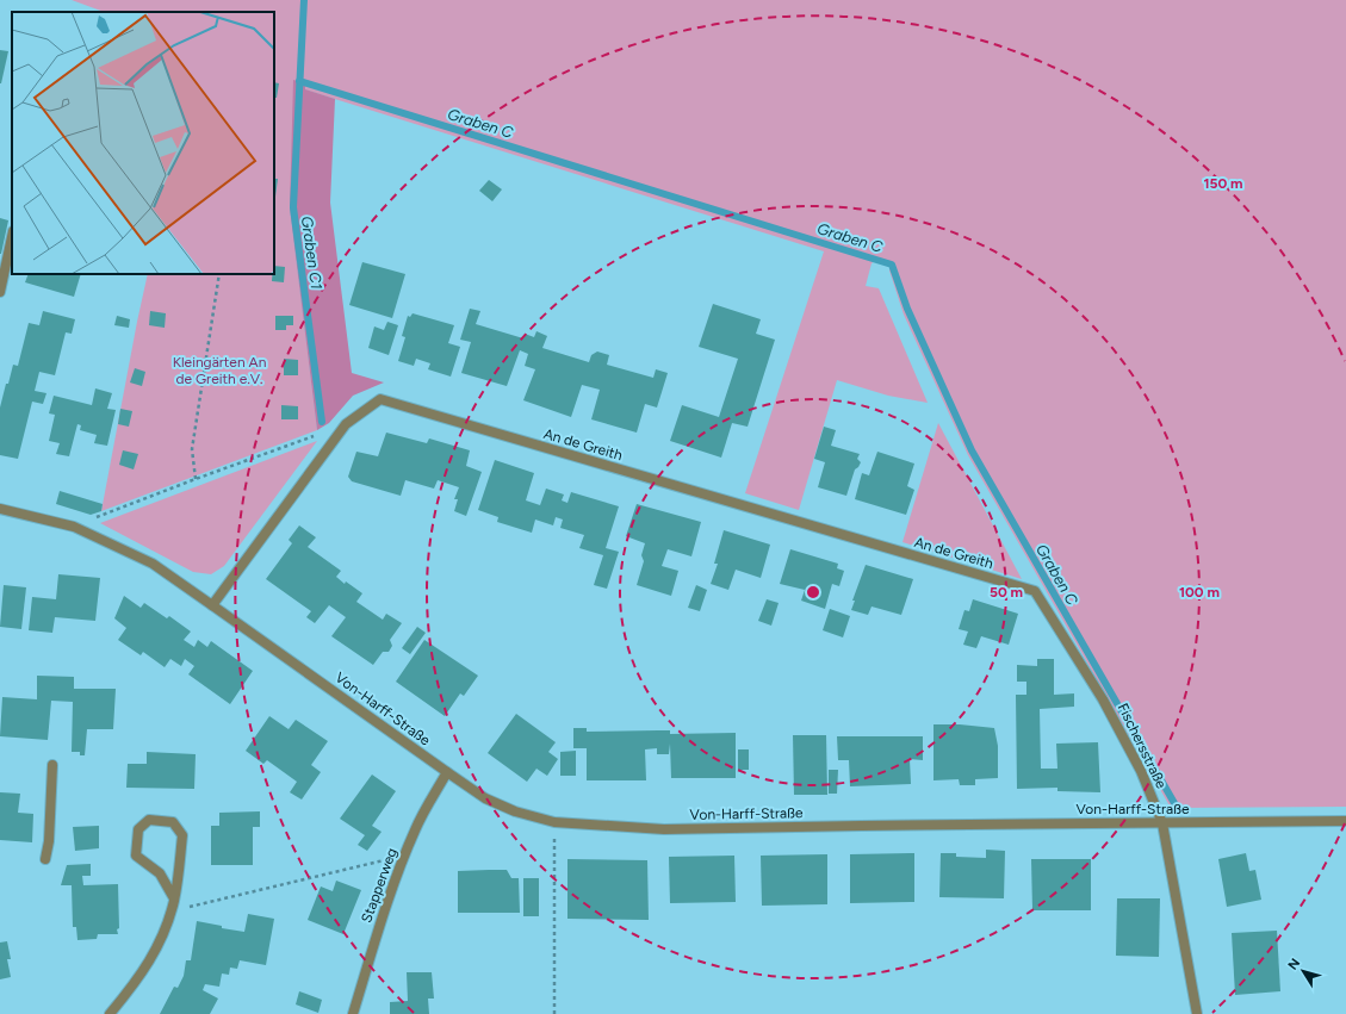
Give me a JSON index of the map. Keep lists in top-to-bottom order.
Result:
{
  "streets": {
    "street": [
      "An de Greith",
      "Von-Harff-Straße",
      "Fischersstraße",
      "Stapperweg"
    ]
  },
  "crossings": [
    ["An de Greith", "Von-Harff-Straße"],
    ["An de Greith", "Fischersstraße"],
    ["Von-Harff-Straße", "Fischersstraße"],
    ["Von-Harff-Straße", "Stapperweg"]
  ],
  "water": ["Graben C", "Graben C1"],
  "parks": ["Kleingärten An de Greith e.V."],
  "north": "top left",
  "rings": ["150 m", "50 m", "100 m"]
}
